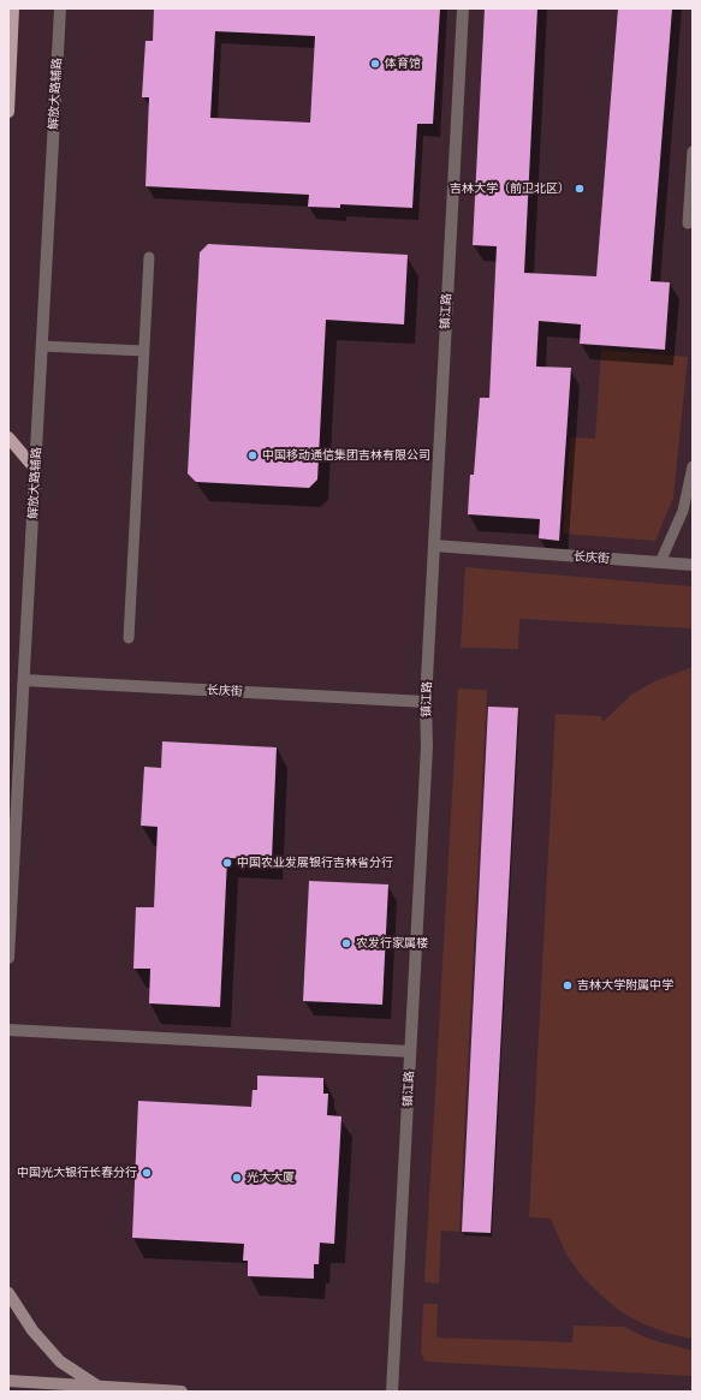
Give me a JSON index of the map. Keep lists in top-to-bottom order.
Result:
{
  "streets": {
    "street": ["解放大路辅路", "镇江路", "长庆街"]
  },
  "crossings": [
    ["解放大路辅路", "长庆街"],
    ["镇江路", "长庆街"]
  ],
  "places": [
    "体育馆",
    "吉林大学（前卫北区）",
    "中国移动通信集团吉林有限公司",
    "中国农业发展银行吉林省分行",
    "农发行家属楼",
    "吉林大学附属中学",
    "中国光大银行长春分行",
    "光大大厦"
  ]
}
